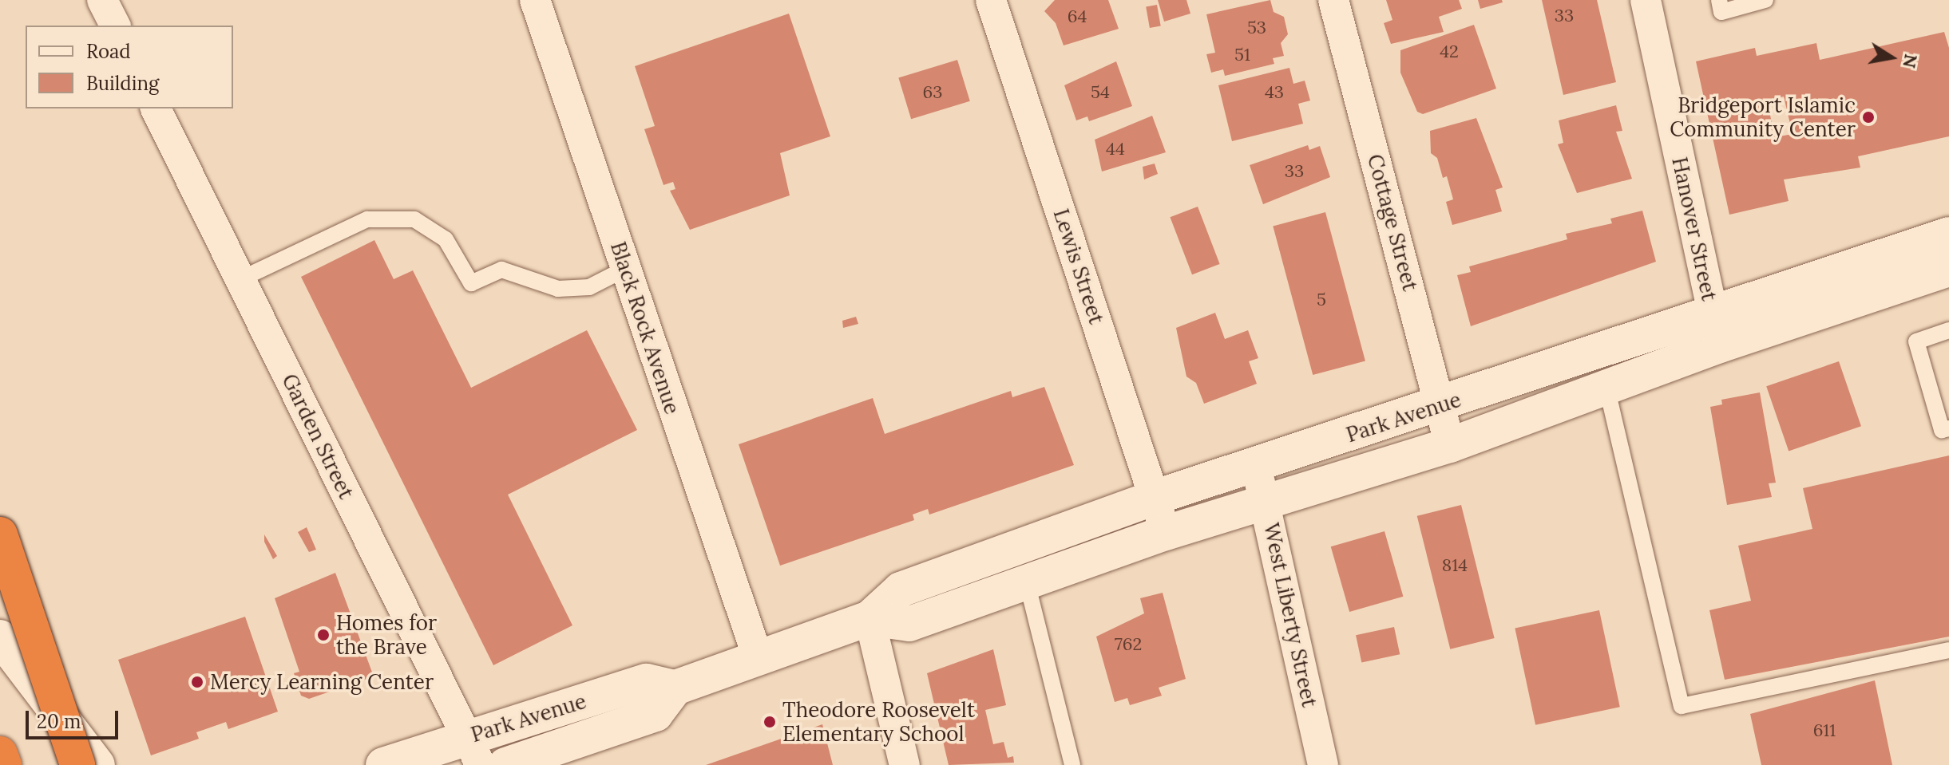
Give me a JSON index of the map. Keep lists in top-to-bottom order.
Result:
{
  "streets": {
    "main road": ["Park Avenue"],
    "street": [
      "Cottage Street",
      "Hanover Street",
      "Lewis Street",
      "Black Rock Avenue",
      "Garden Street",
      "West Liberty Street"
    ]
  },
  "crossings": [
    ["Cottage Street", "Park Avenue"],
    ["Hanover Street", "Park Avenue"],
    ["Lewis Street", "Park Avenue"],
    ["Black Rock Avenue", "Park Avenue"],
    ["Park Avenue", "Garden Street"],
    ["Park Avenue", "West Liberty Street"]
  ],
  "places": [
    "Bridgeport Islamic Community Center",
    "Homes for the Brave",
    "Mercy Learning Center",
    "Theodore Roosevelt Elementary School"
  ],
  "house_numbers": [
    "33",
    "64",
    "53",
    "42",
    "51",
    "63",
    "54",
    "43",
    "44",
    "33",
    "5",
    "814",
    "762",
    "611"
  ],
  "legend": ["Road", "Building"],
  "scale_bar": "20 m",
  "north": "right"
}
